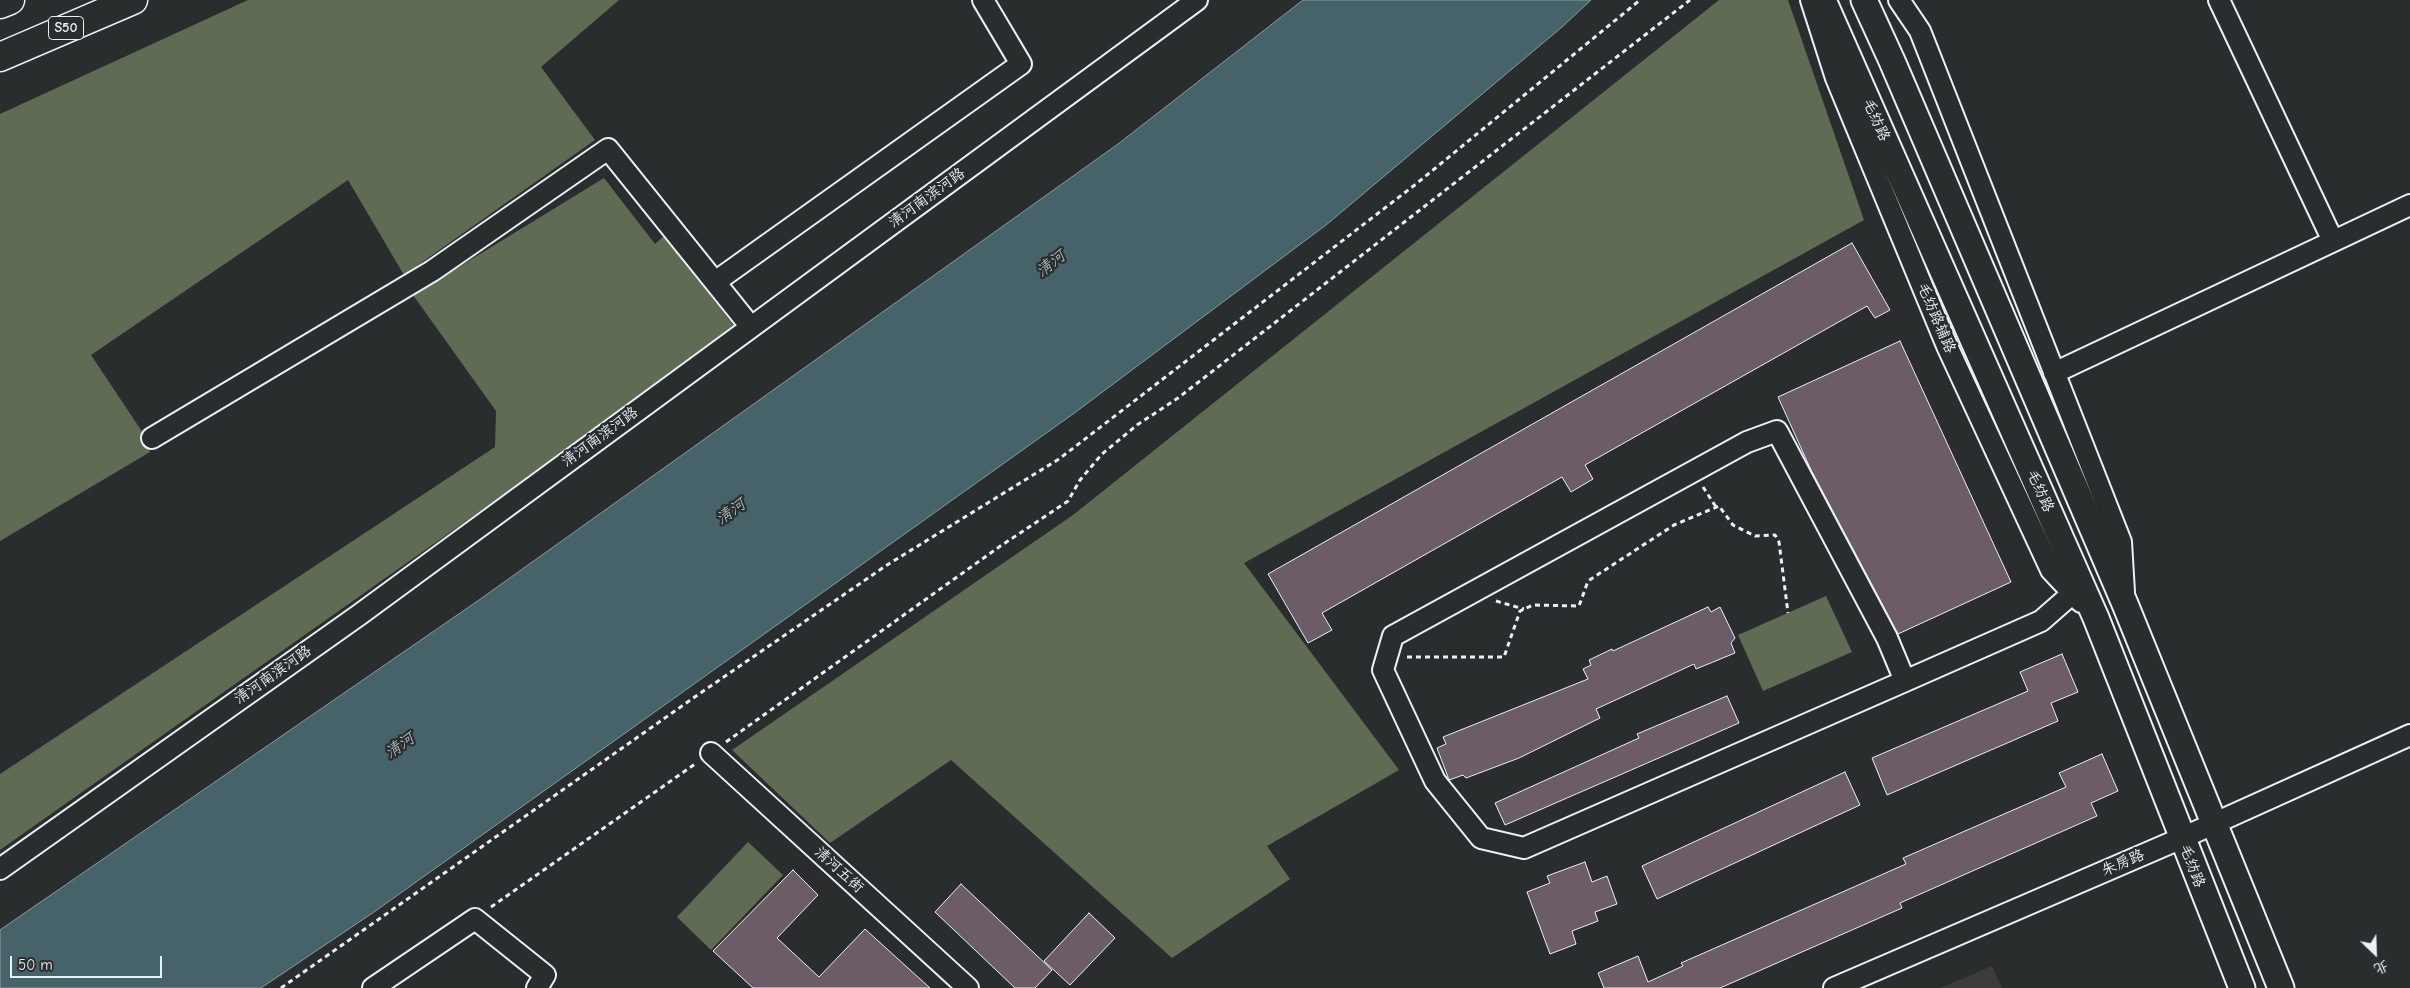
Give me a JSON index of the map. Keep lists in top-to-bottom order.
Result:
{
  "streets": {
    "highway": ["S50"],
    "main road": ["毛纺路"],
    "street": [
      "清河南滨河路",
      "毛纺路辅路",
      "朱房路",
      "清河五街"
    ]
  },
  "crossings": [
    ["毛纺路", "毛纺路辅路"],
    ["毛纺路", "朱房路"]
  ],
  "water": ["清河"],
  "scale_bar": "50 m",
  "north": "bottom right"
}
